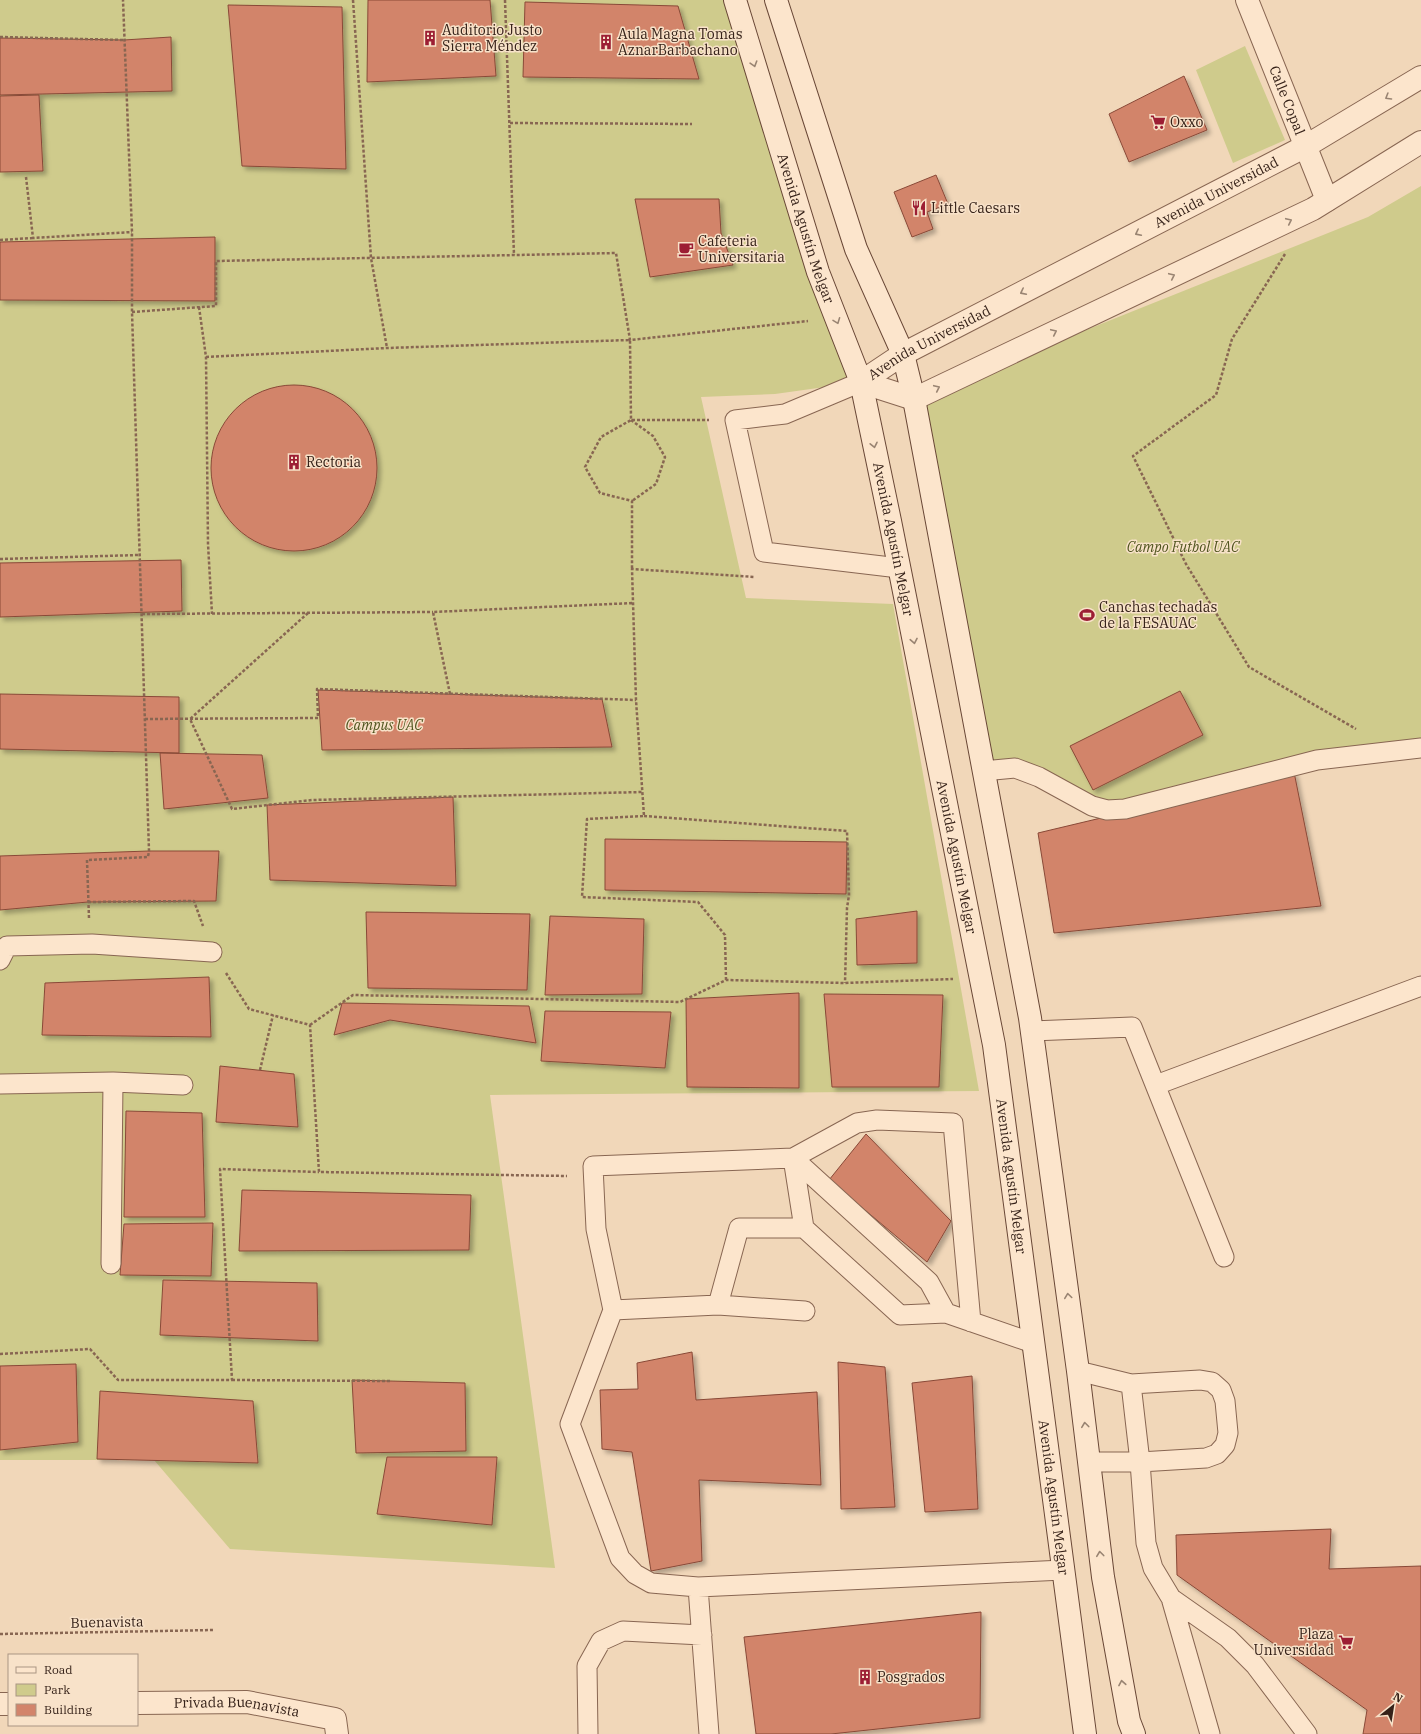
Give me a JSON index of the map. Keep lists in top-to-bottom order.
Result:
{
  "streets": {
    "main road": [
      "Calle Copal",
      "Avenida Universidad",
      "Avenida Agustín Melgar",
      "Privada Buenavista"
    ],
    "path": ["Buenavista"]
  },
  "crossings": [
    ["Calle Copal", "Avenida Universidad"],
    ["Avenida Universidad", "Avenida Agustín Melgar"]
  ],
  "parks": ["Campo Futbol UAC", "Campus UAC"],
  "places": {
    "building": [
      "Auditorio Justo Sierra Méndez",
      "Aula Magna Tomas AznarBarbachano",
      "Rectoria",
      "Posgrados"
    ],
    "supermarket": ["Oxxo", "Plaza Universidad"],
    "restaurant": ["Little Caesars"],
    "cafe": ["Cafeteria Universitaria"],
    "sports": ["Canchas techadas de la FESAUAC"]
  },
  "legend": ["Road", "Park", "Building"],
  "north": "top right"
}
